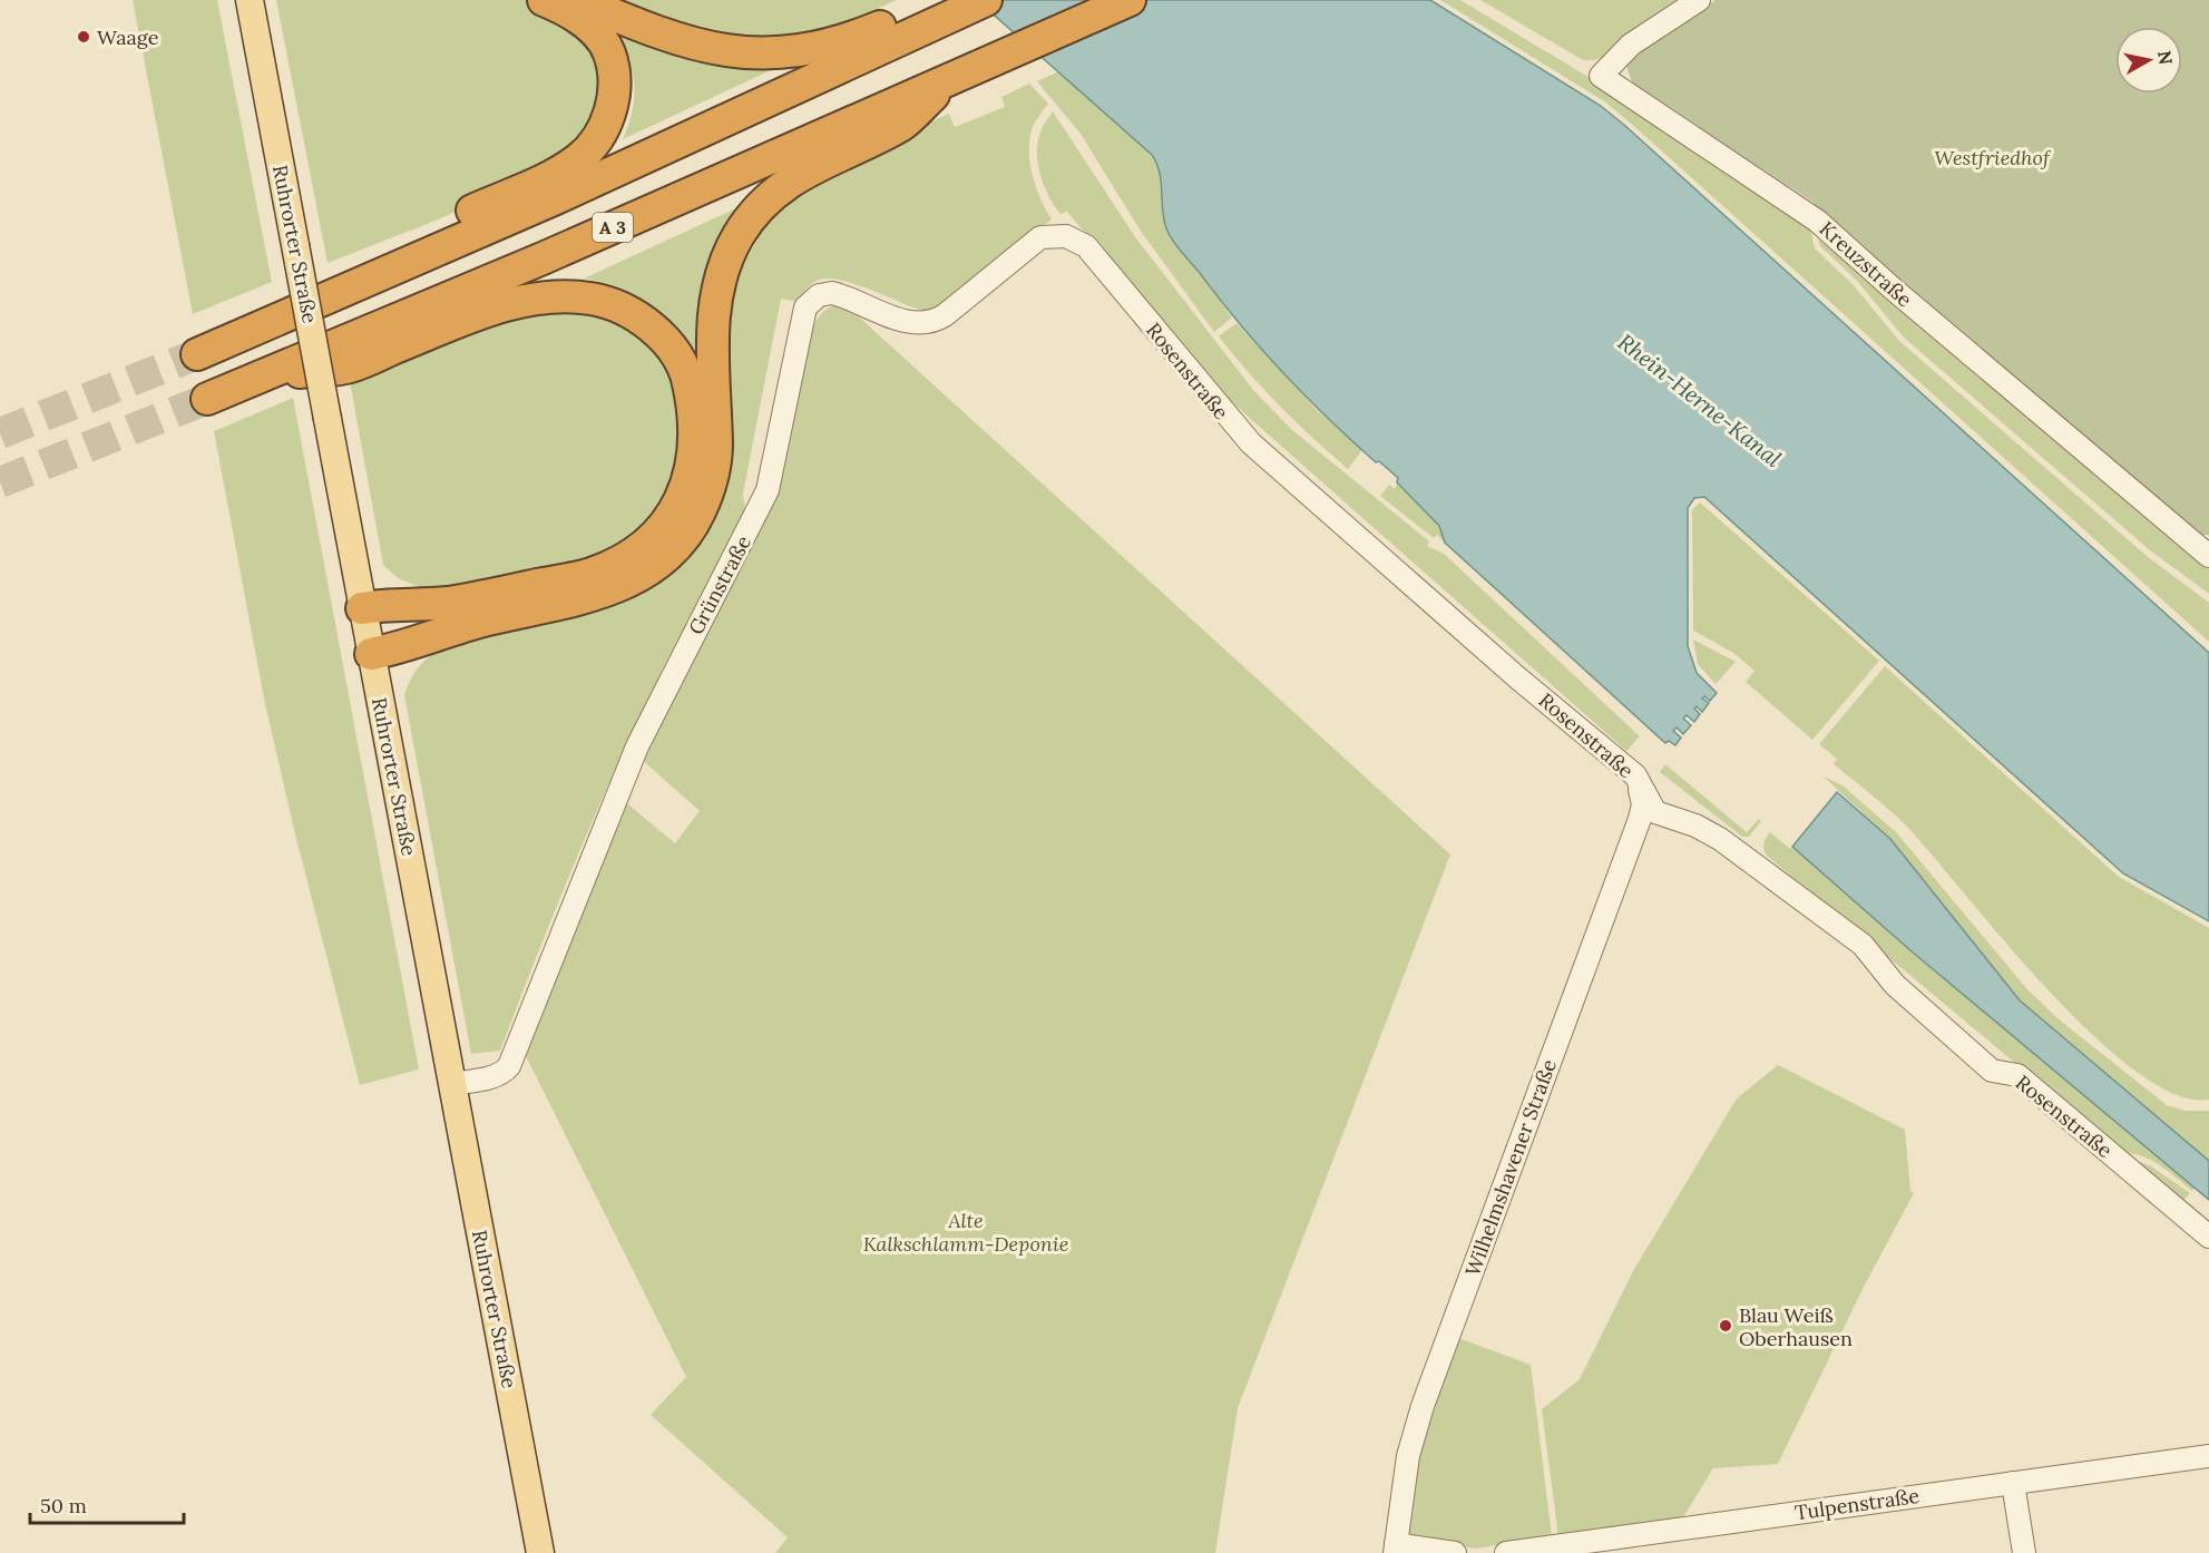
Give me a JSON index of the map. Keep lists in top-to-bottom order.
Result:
{
  "streets": {
    "highway": ["A 3"],
    "main road": ["Ruhrorter Straße"],
    "street": [
      "Kreuzstraße",
      "Rosenstraße",
      "Grünstraße",
      "Wilhelmshavener Straße",
      "Tulpenstraße"
    ]
  },
  "crossings": [
    ["Ruhrorter Straße", "Grünstraße"],
    ["Rosenstraße", "Grünstraße"],
    ["Rosenstraße", "Wilhelmshavener Straße"]
  ],
  "water": ["Rhein-Herne-Kanal"],
  "parks": ["Westfriedhof", "Alte Kalkschlamm-Deponie"],
  "places": ["Waage", "Blau Weiß Oberhausen"],
  "scale_bar": "50 m",
  "north": "right"
}
